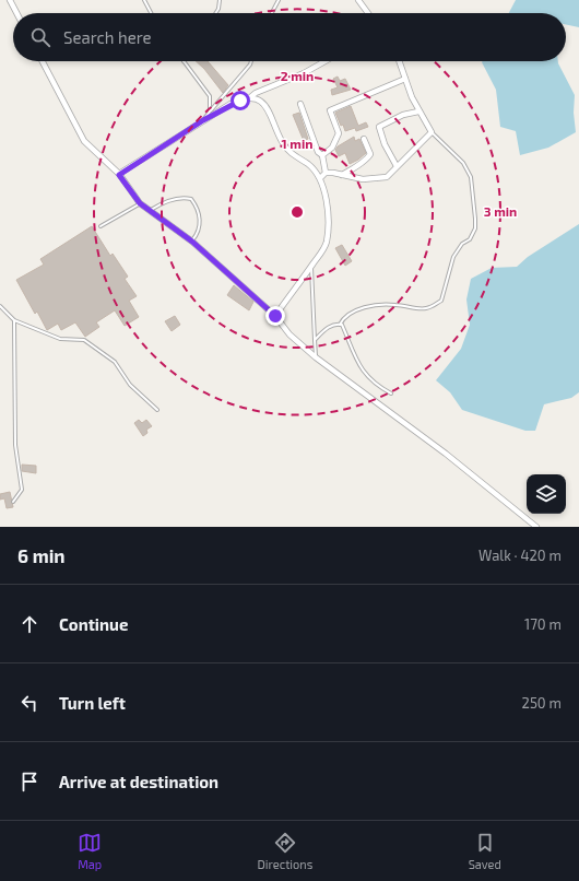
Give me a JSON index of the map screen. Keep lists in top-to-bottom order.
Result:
{
  "page": {
    "search": "Search here",
    "heading": ["6 min", "Walk · 420 m"],
    "list": [
      ["Continue", "170 m"],
      ["Turn left", "250 m"],
      "Arrive at destination"
    ],
    "nav": ["Map", "Directions", "Saved"]
  },
  "rings": ["2 min", "1 min", "3 min"]
}
